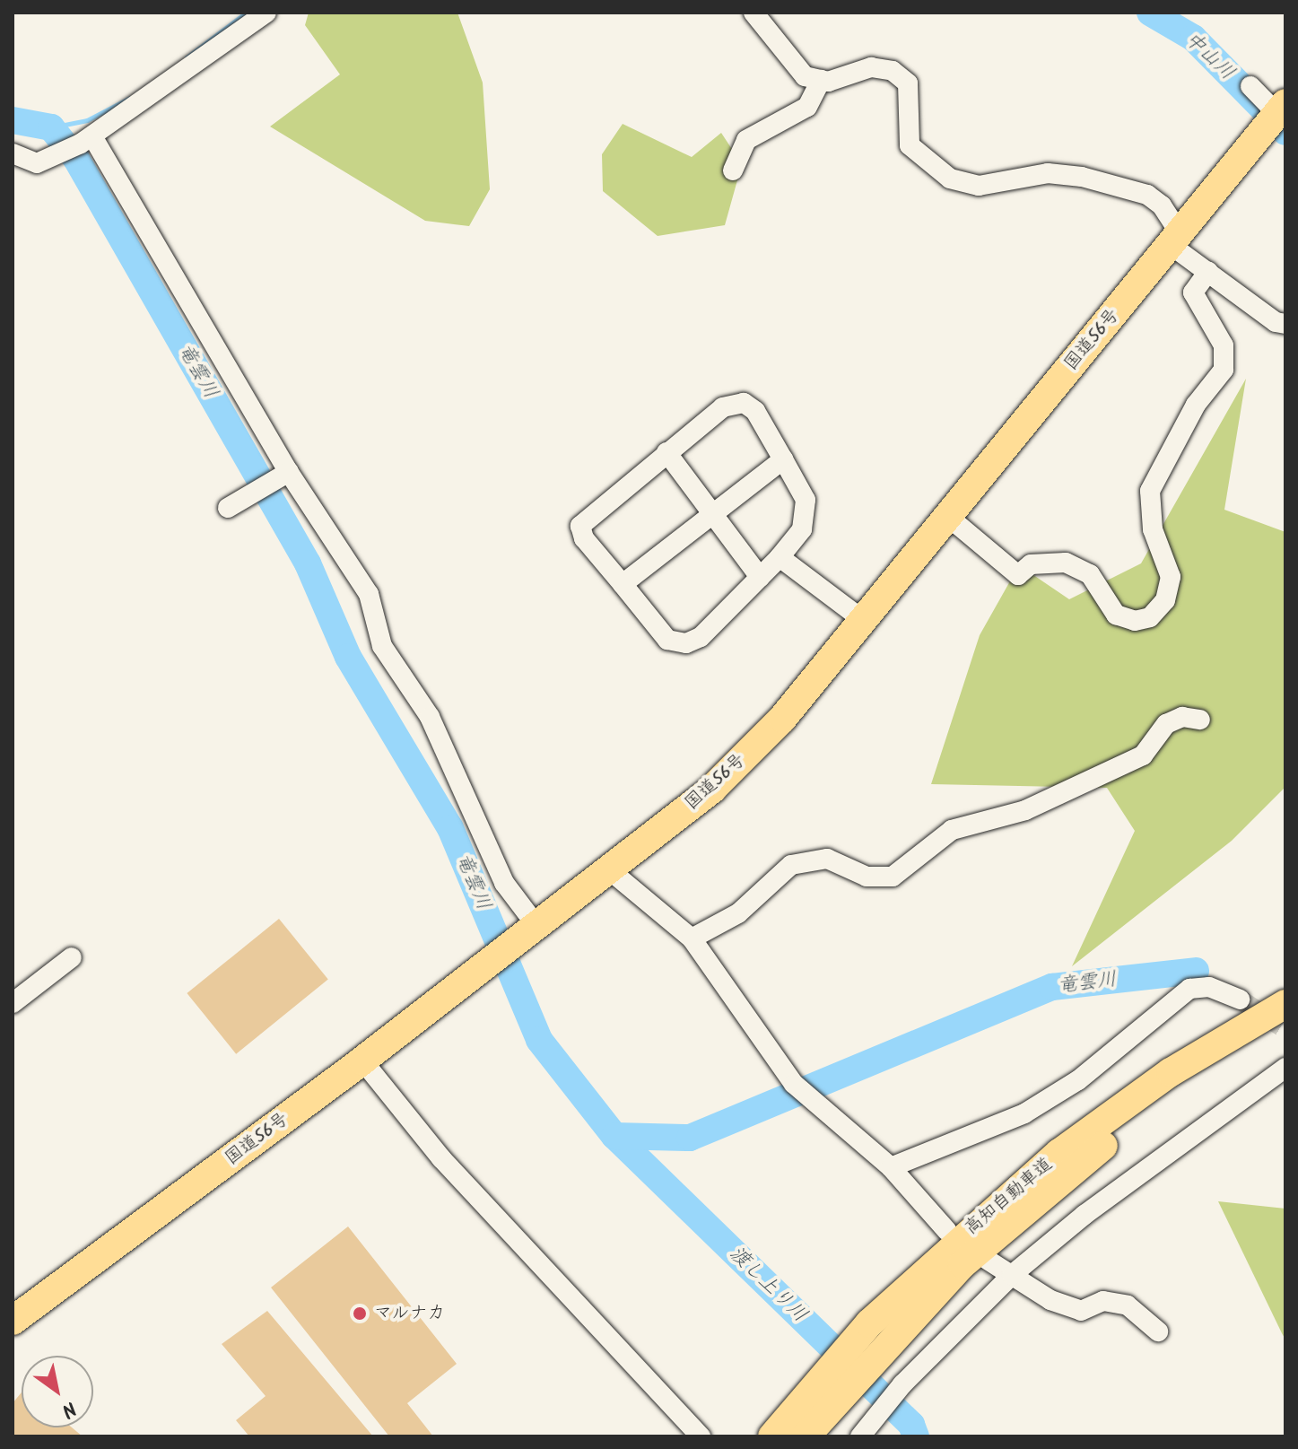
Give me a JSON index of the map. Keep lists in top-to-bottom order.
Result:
{
  "streets": {
    "highway": ["国道56号", "高知自動車道"]
  },
  "water": ["中山川", "竜雲川", "渡し上り川"],
  "places": ["マルナカ"],
  "north": "bottom right"
}
